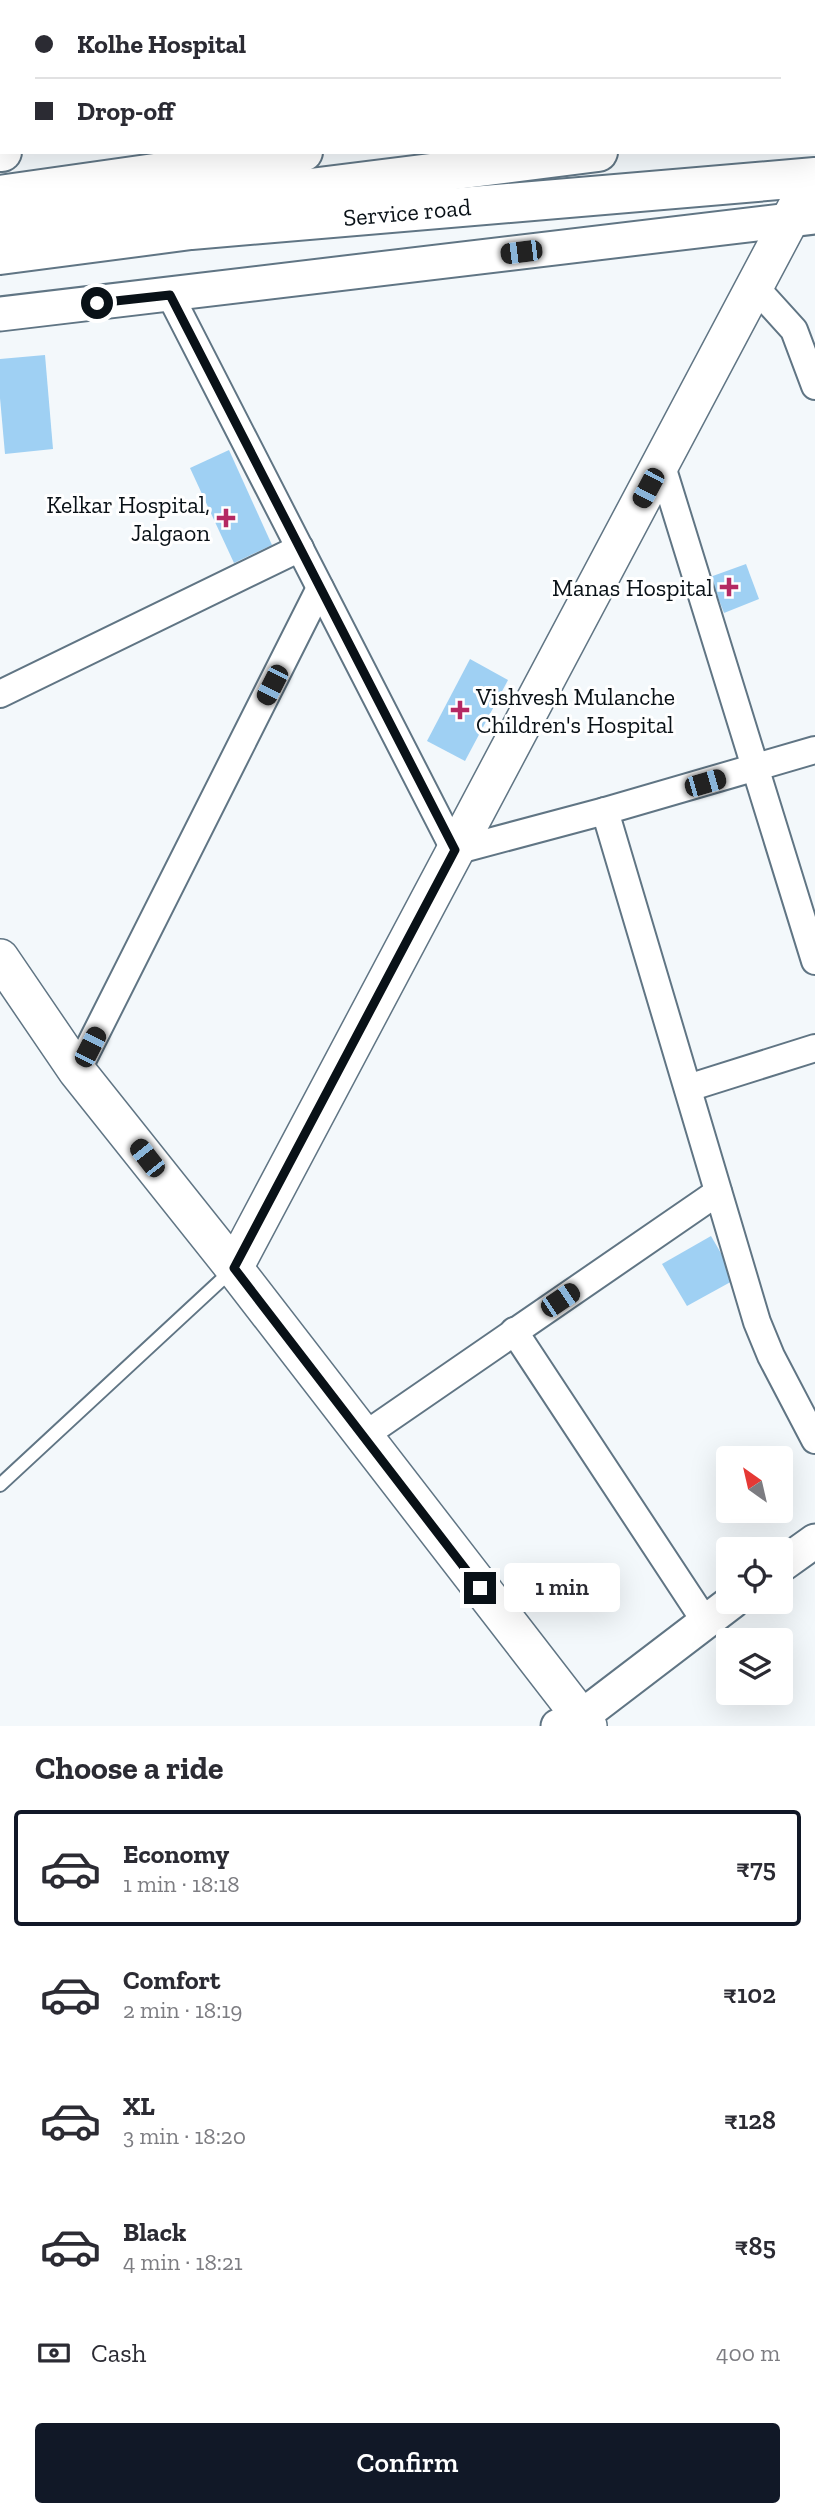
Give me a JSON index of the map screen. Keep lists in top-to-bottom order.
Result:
{
  "streets": {
    "highway": ["Service road"]
  },
  "places": {
    "health": ["Kelkar Hospital, Jalgaon", "Manas Hospital", "Vishvesh Mulanche Children's Hospital"]
  },
  "north": "top left",
  "page": {
    "banner": ["Kolhe Hospital", "Drop-off"],
    "bubble": "1 min",
    "heading": "Choose a ride",
    "list": [
      {
        "name": "Economy",
        "note": "1 min · 18:18",
        "value": "₹75"
      },
      {
        "name": "Comfort",
        "note": "2 min · 18:19",
        "value": "₹102"
      },
      {
        "name": "XL",
        "note": "3 min · 18:20",
        "value": "₹128"
      },
      {
        "name": "Black",
        "note": "4 min · 18:21",
        "value": "₹85"
      }
    ],
    "pay": ["Cash", "400 m"],
    "buttons": "Confirm"
  }
}
